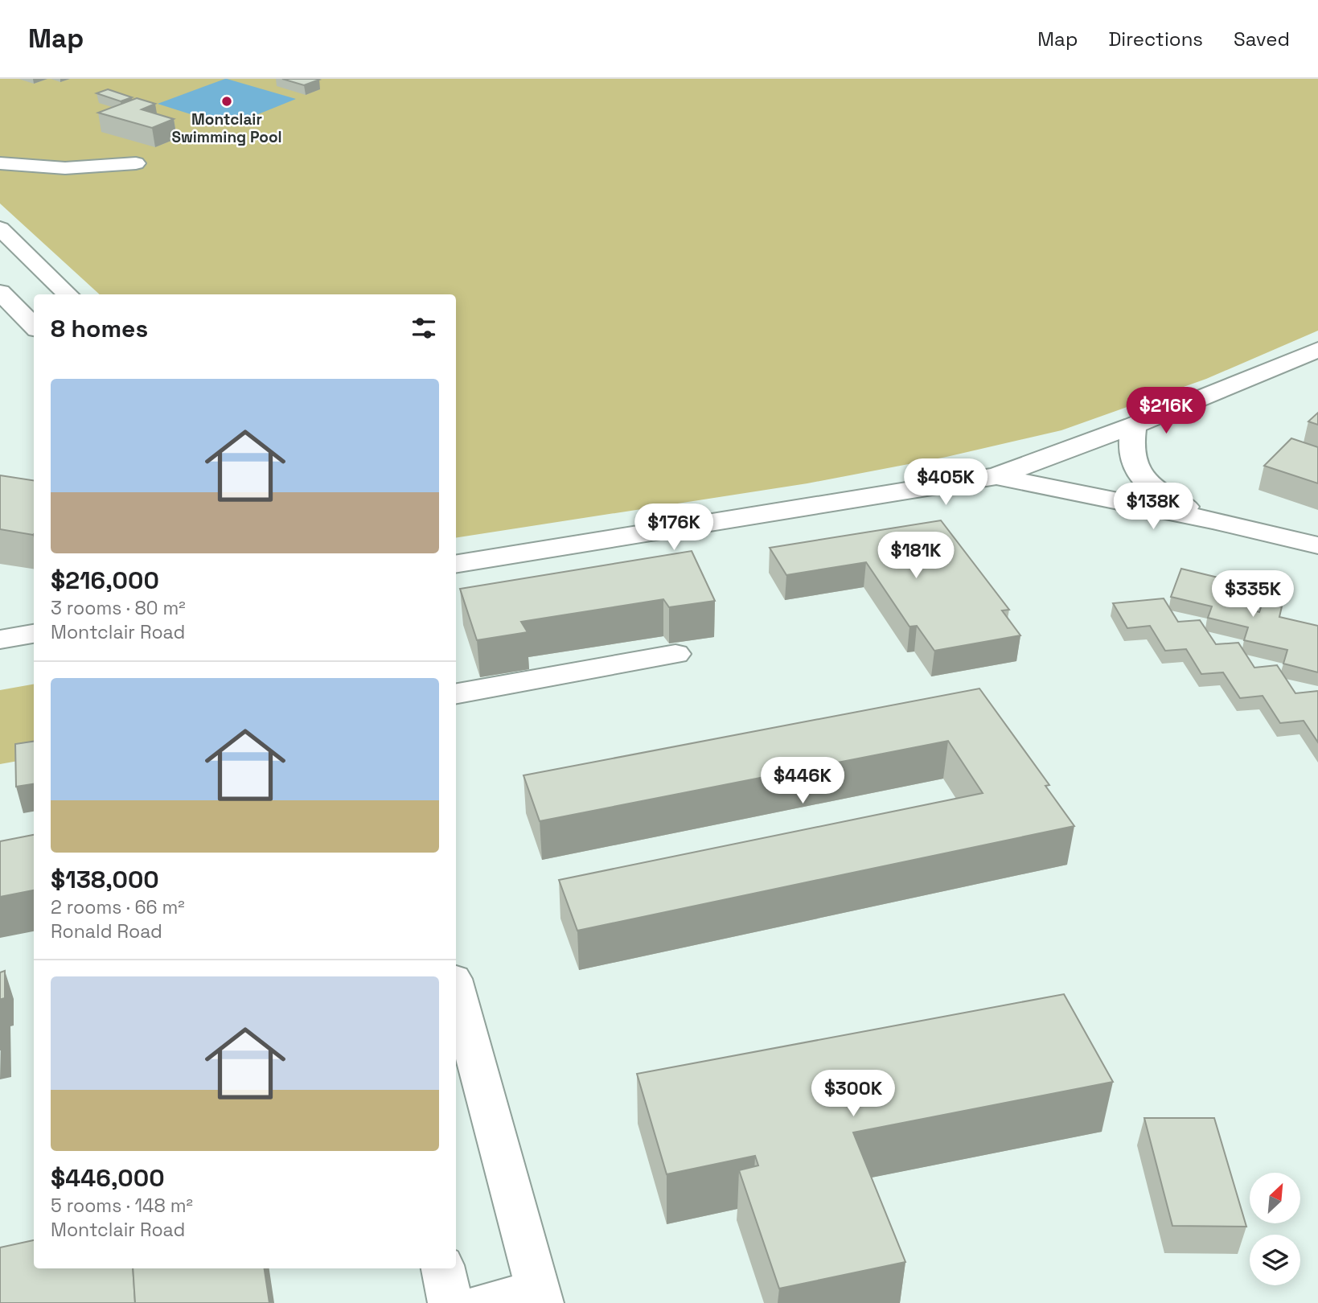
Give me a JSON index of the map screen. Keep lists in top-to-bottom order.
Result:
{
  "places": ["Montclair Swimming Pool"],
  "north": "top right",
  "page": {
    "header": "Map",
    "nav": ["Map", "Directions", "Saved"],
    "heading": "8 homes",
    "list": [
      {
        "name": "$216,000",
        "note": "3 rooms · 80 m² · Montclair Road"
      },
      {
        "name": "$138,000",
        "note": "2 rooms · 66 m² · Ronald Road"
      },
      {
        "name": "$446,000",
        "note": "5 rooms · 148 m² · Montclair Road"
      }
    ],
    "price": [
      "$216K",
      "$405K",
      "$138K",
      "$176K",
      "$181K",
      "$335K",
      "$446K",
      "$300K"
    ]
  }
}
